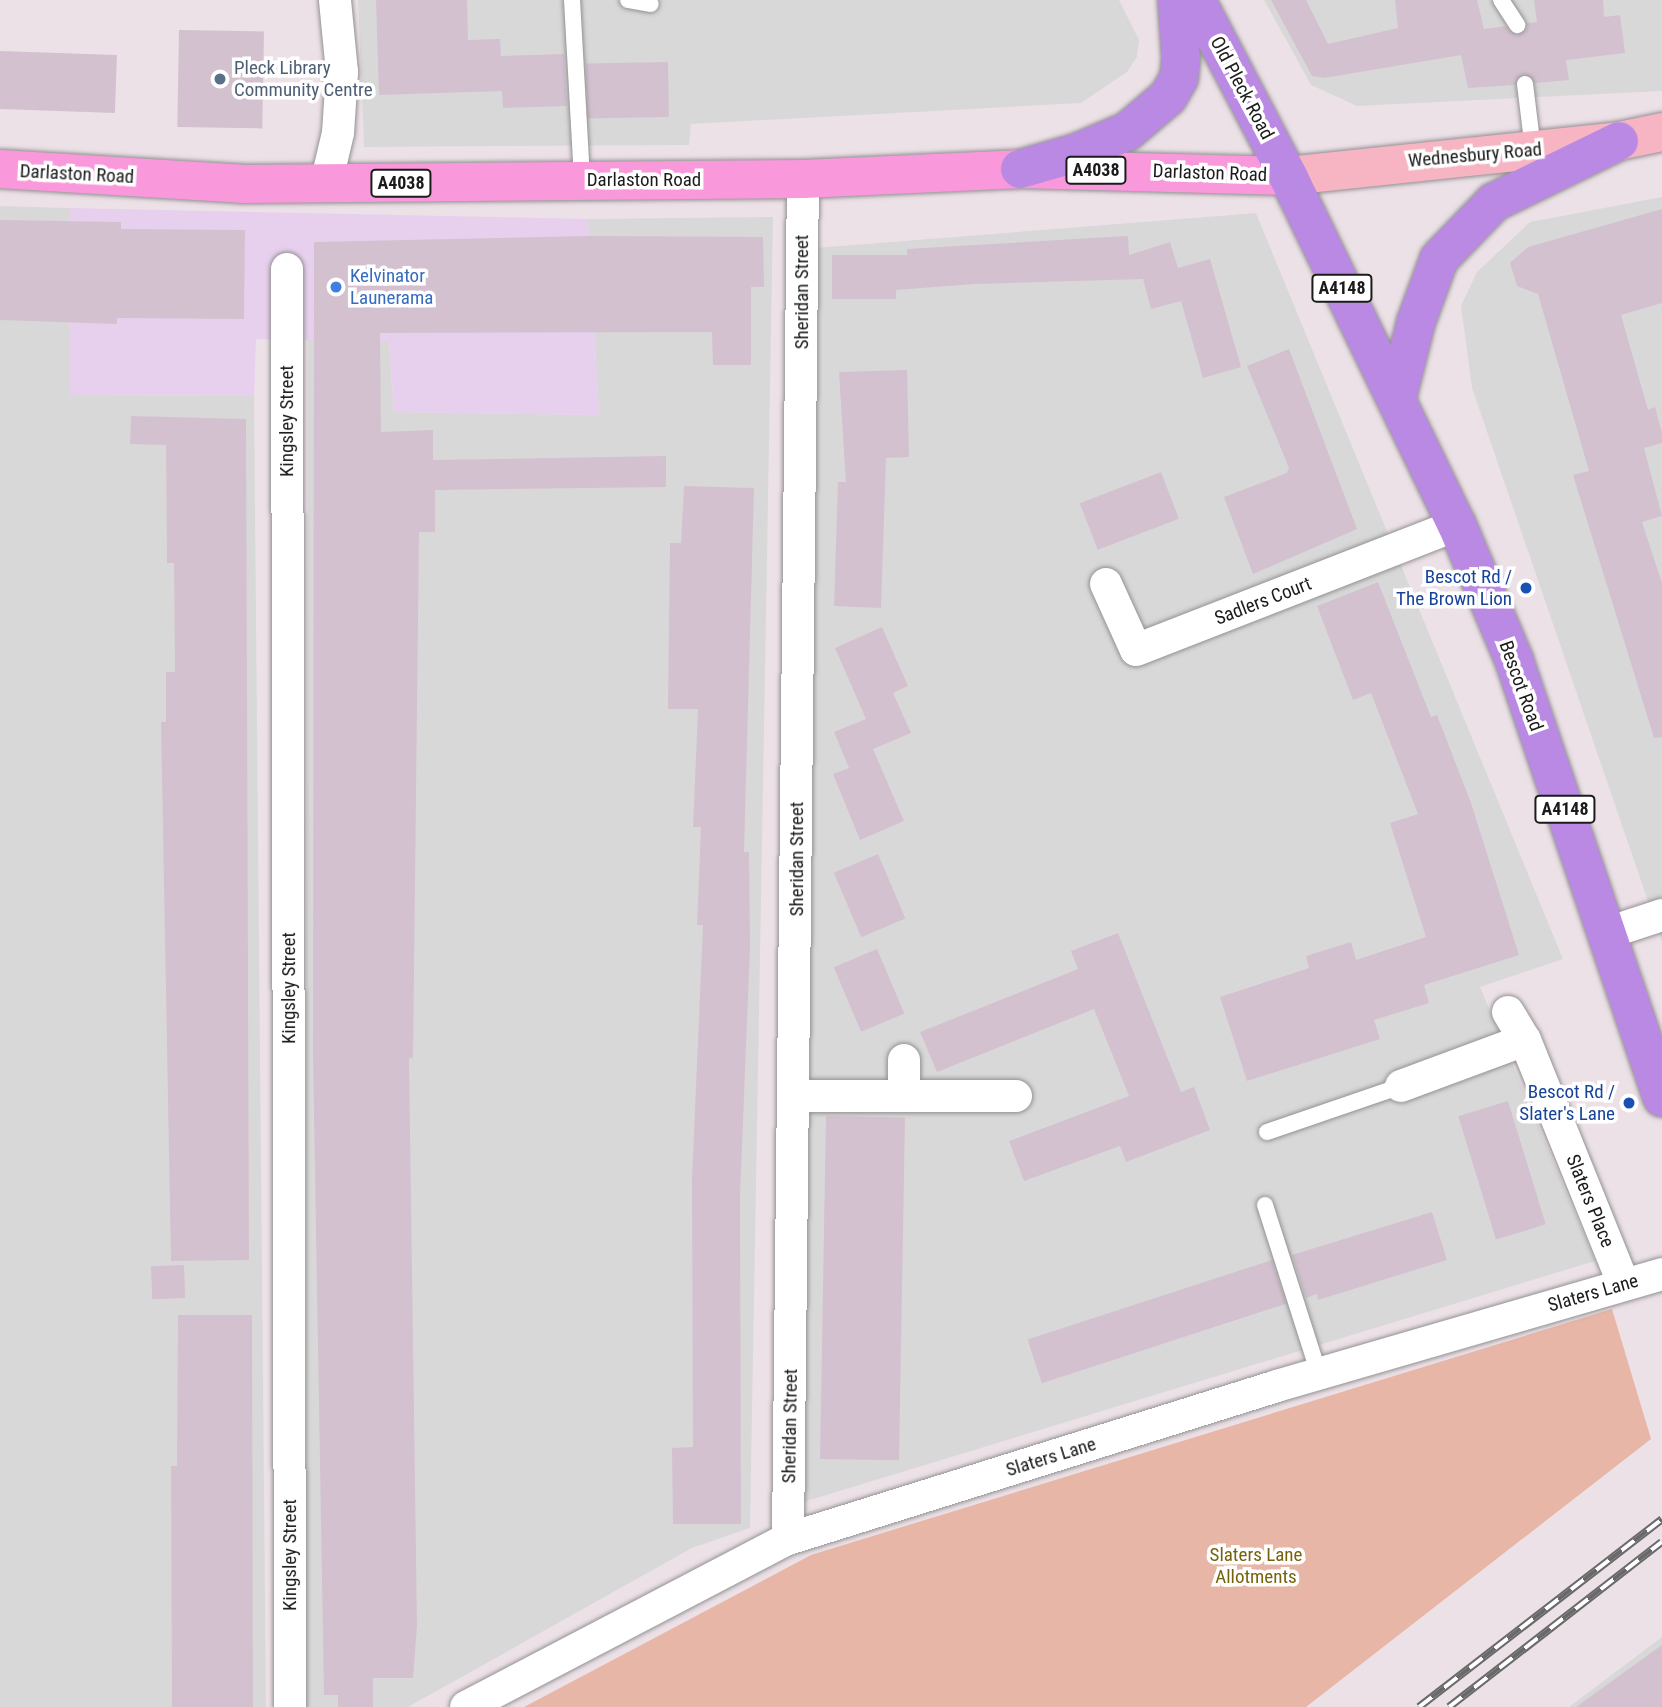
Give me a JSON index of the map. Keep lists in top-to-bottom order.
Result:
{
  "streets": {
    "highway": ["Old Pleck Road", "A4148", "Bescot Road"],
    "main road": ["A4038", "Darlaston Road"],
    "street": [
      "Wednesbury Road",
      "Sheridan Street",
      "Kingsley Street",
      "Sadlers Court",
      "Slaters Place",
      "Slaters Lane"
    ]
  },
  "crossings": [
    ["Old Pleck Road", "Wednesbury Road"],
    ["Old Pleck Road", "Darlaston Road"],
    ["Old Pleck Road", "Bescot Road"],
    ["Wednesbury Road", "Darlaston Road"],
    ["Wednesbury Road", "Bescot Road"],
    ["Darlaston Road", "Sheridan Street"],
    ["Darlaston Road", "Bescot Road"],
    ["Sheridan Street", "Slaters Lane"],
    ["Sadlers Court", "Bescot Road"],
    ["Slaters Place", "Slaters Lane"]
  ],
  "parks": ["Slaters Lane Allotments"],
  "places": [
    "Pleck Library Community Centre",
    "Kelvinator Launerama",
    "Bescot Rd / The Brown Lion",
    "Bescot Rd / Slater's Lane"
  ]
}
